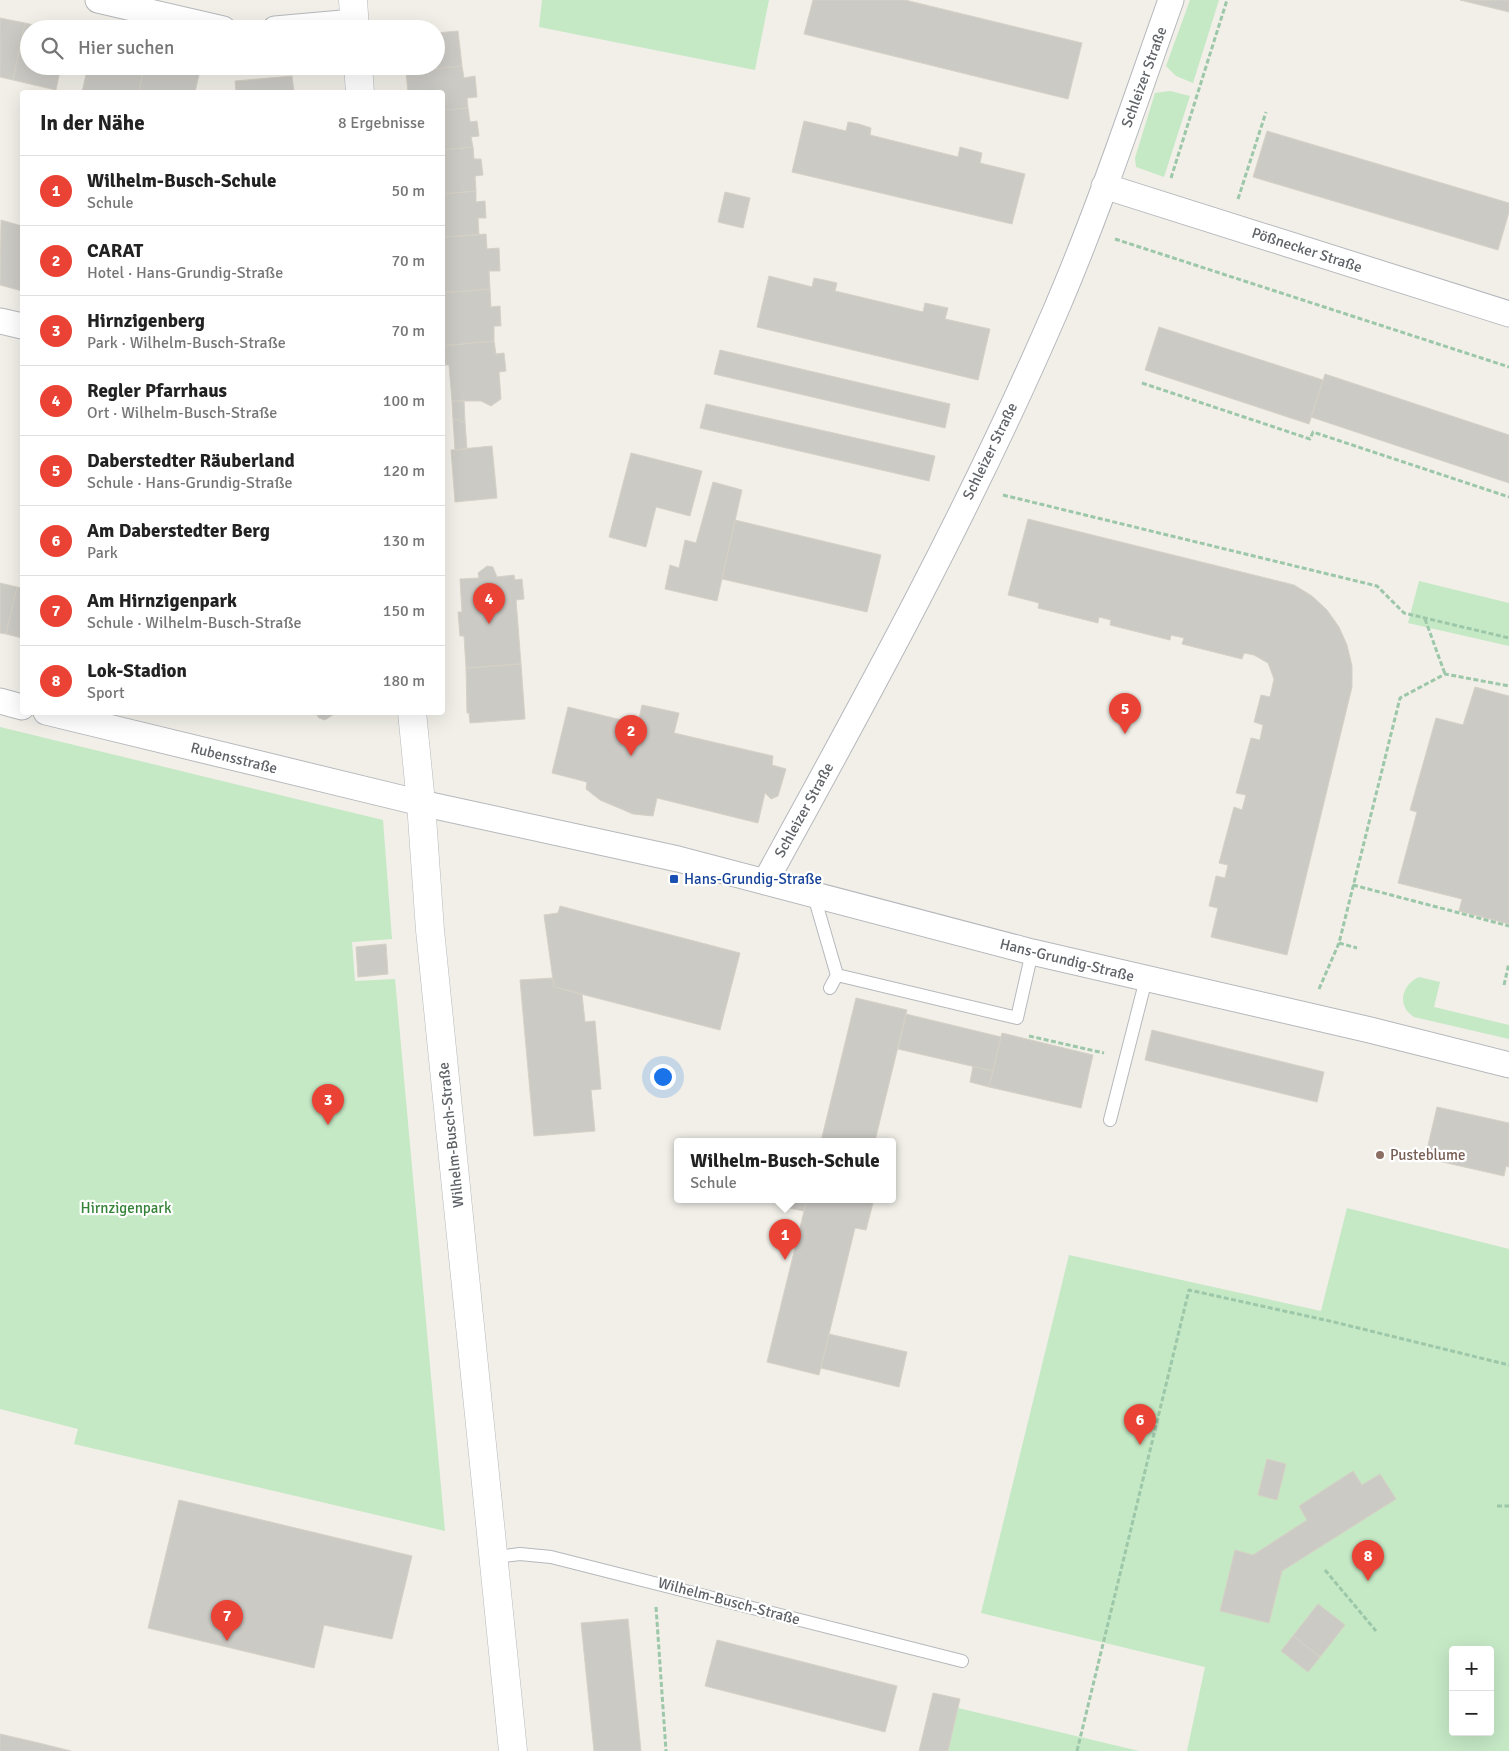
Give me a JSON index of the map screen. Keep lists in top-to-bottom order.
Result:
{
  "streets": {
    "street": [
      "Schleizer Straße",
      "Pößnecker Straße",
      "Rubensstraße",
      "Hans-Grundig-Straße",
      "Wilhelm-Busch-Straße"
    ]
  },
  "crossings": [
    ["Schleizer Straße", "Pößnecker Straße"],
    ["Schleizer Straße", "Hans-Grundig-Straße"],
    ["Rubensstraße", "Hans-Grundig-Straße"],
    ["Rubensstraße", "Wilhelm-Busch-Straße"],
    ["Hans-Grundig-Straße", "Wilhelm-Busch-Straße"]
  ],
  "parks": ["Hirnzigenpark"],
  "places": {
    "transit": ["Hans-Grundig-Straße"],
    "other": ["Pusteblume"]
  },
  "page": {
    "search": "Hier suchen",
    "heading": ["In der Nähe", "8 Ergebnisse"],
    "list": [
      {
        "mark": "1",
        "name": "Wilhelm-Busch-Schule",
        "note": "Schule",
        "value": "50 m"
      },
      {
        "mark": "2",
        "name": "CARAT",
        "note": "Hotel · Hans-Grundig-Straße",
        "value": "70 m"
      },
      {
        "mark": "3",
        "name": "Hirnzigenberg",
        "note": "Park · Wilhelm-Busch-Straße",
        "value": "70 m"
      },
      {
        "mark": "4",
        "name": "Regler Pfarrhaus",
        "note": "Ort · Wilhelm-Busch-Straße",
        "value": "100 m"
      },
      {
        "mark": "5",
        "name": "Daberstedter Räuberland",
        "note": "Schule · Hans-Grundig-Straße",
        "value": "120 m"
      },
      {
        "mark": "6",
        "name": "Am Daberstedter Berg",
        "note": "Park",
        "value": "130 m"
      },
      {
        "mark": "7",
        "name": "Am Hirnzigenpark",
        "note": "Schule · Wilhelm-Busch-Straße",
        "value": "150 m"
      },
      {
        "mark": "8",
        "name": "Lok-Stadion",
        "note": "Sport",
        "value": "180 m"
      }
    ],
    "pins": [
      "4",
      "5",
      "2",
      "3",
      "1",
      "6",
      "8",
      "7"
    ],
    "popup": ["Wilhelm-Busch-Schule", "Schule"],
    "map_buttons": ["+", "−"]
  }
}
